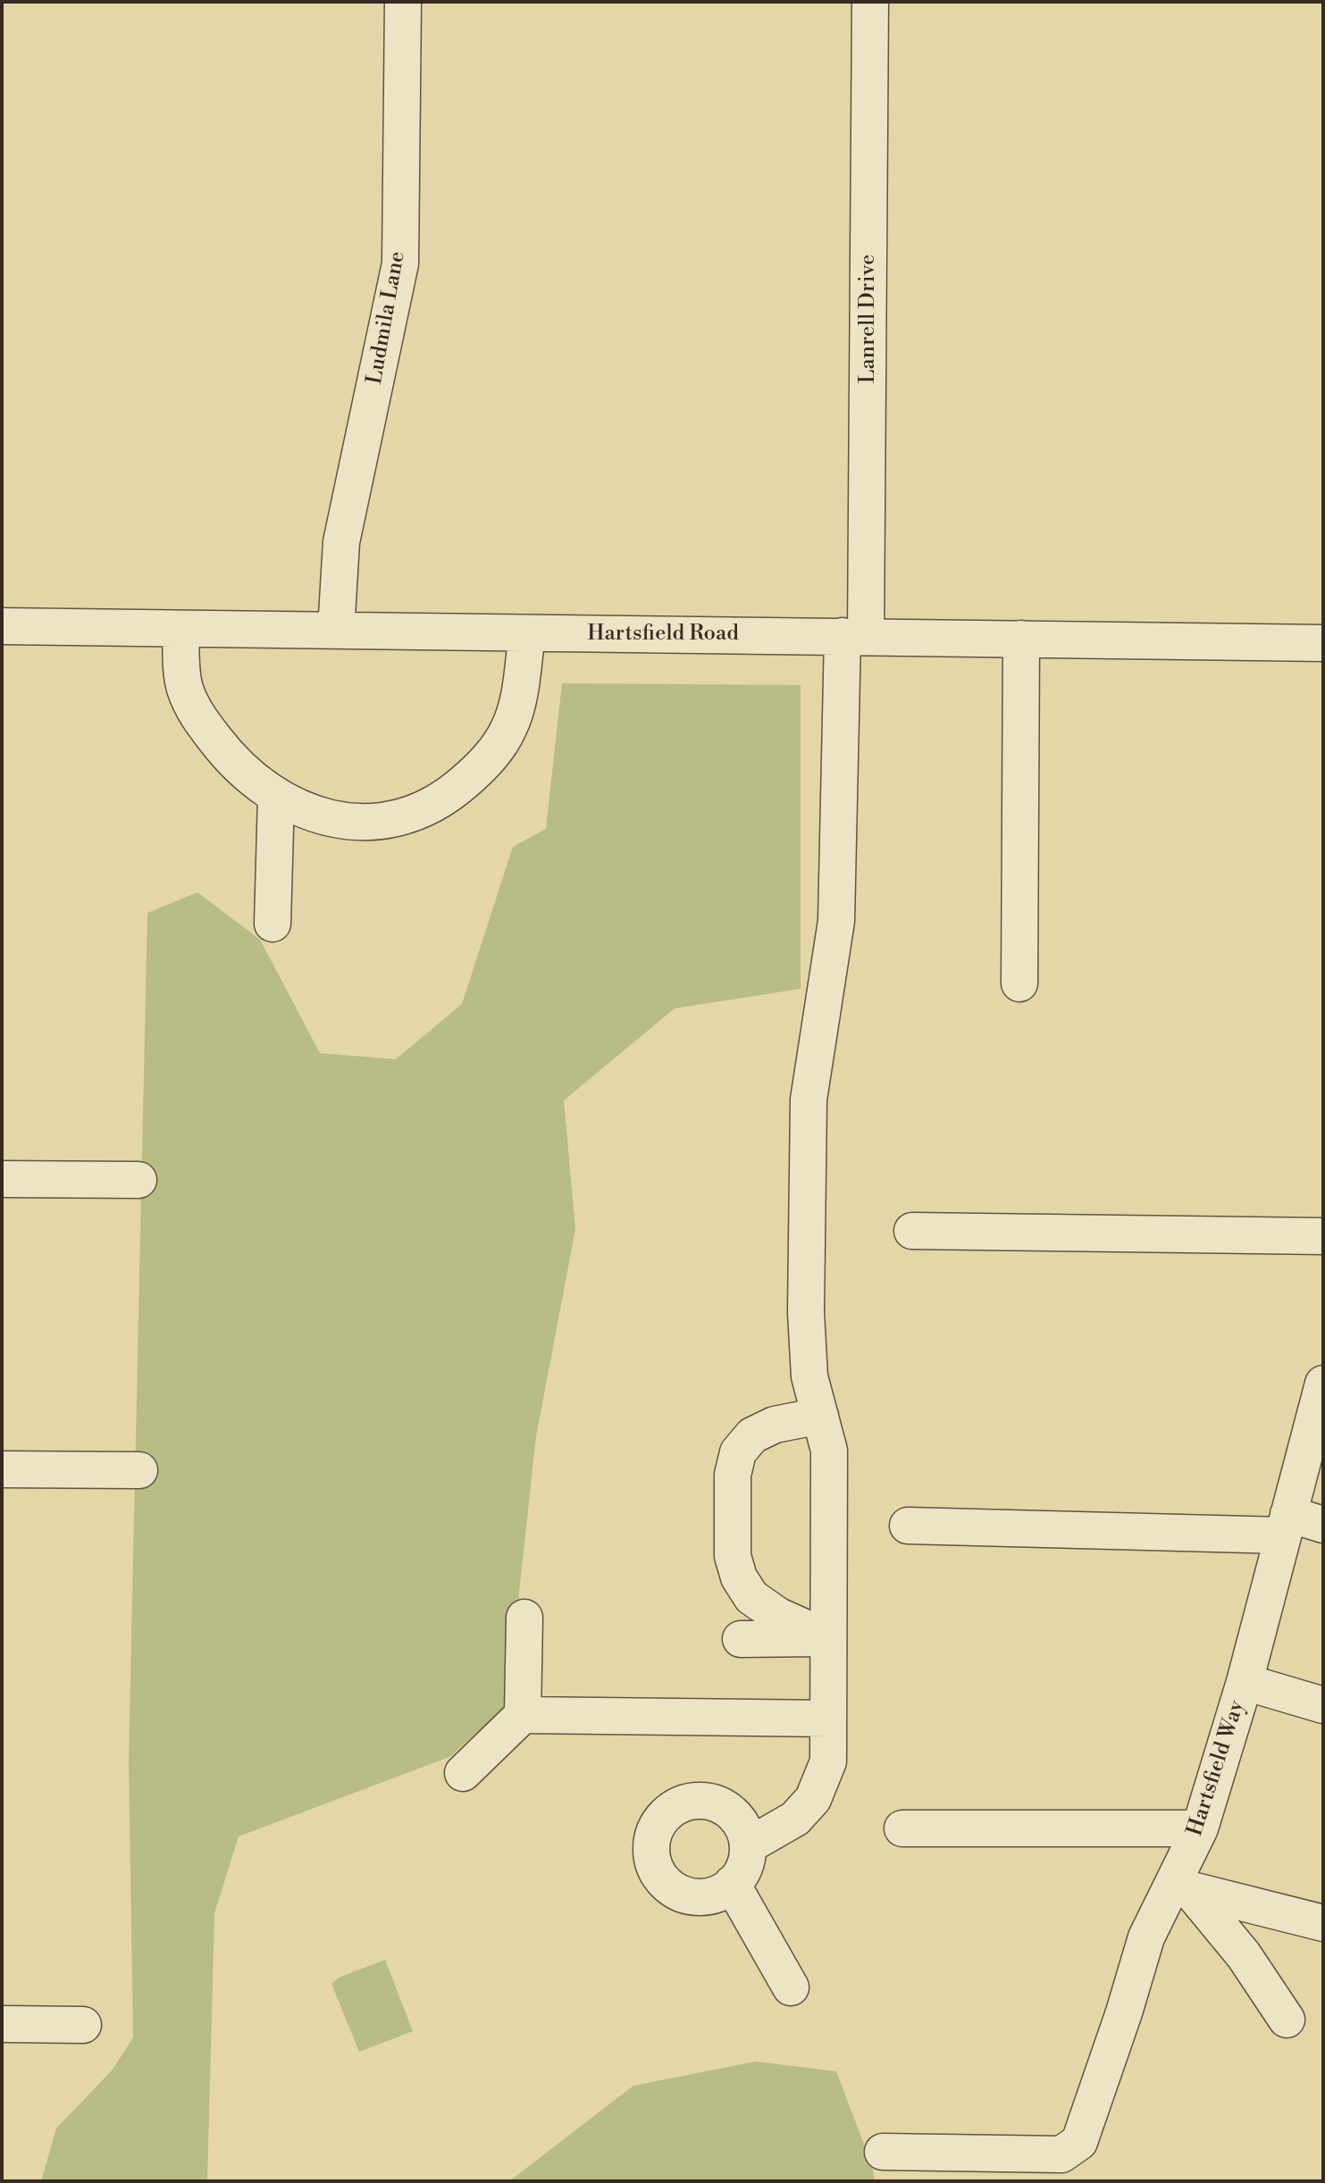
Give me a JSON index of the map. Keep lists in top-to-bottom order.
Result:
{
  "streets": {
    "street": [
      "Ludmila Lane",
      "Lanrell Drive",
      "Hartsfield Road",
      "Hartsfield Way"
    ]
  },
  "crossings": [
    ["Ludmila Lane", "Hartsfield Road"],
    ["Lanrell Drive", "Hartsfield Road"]
  ]
}
